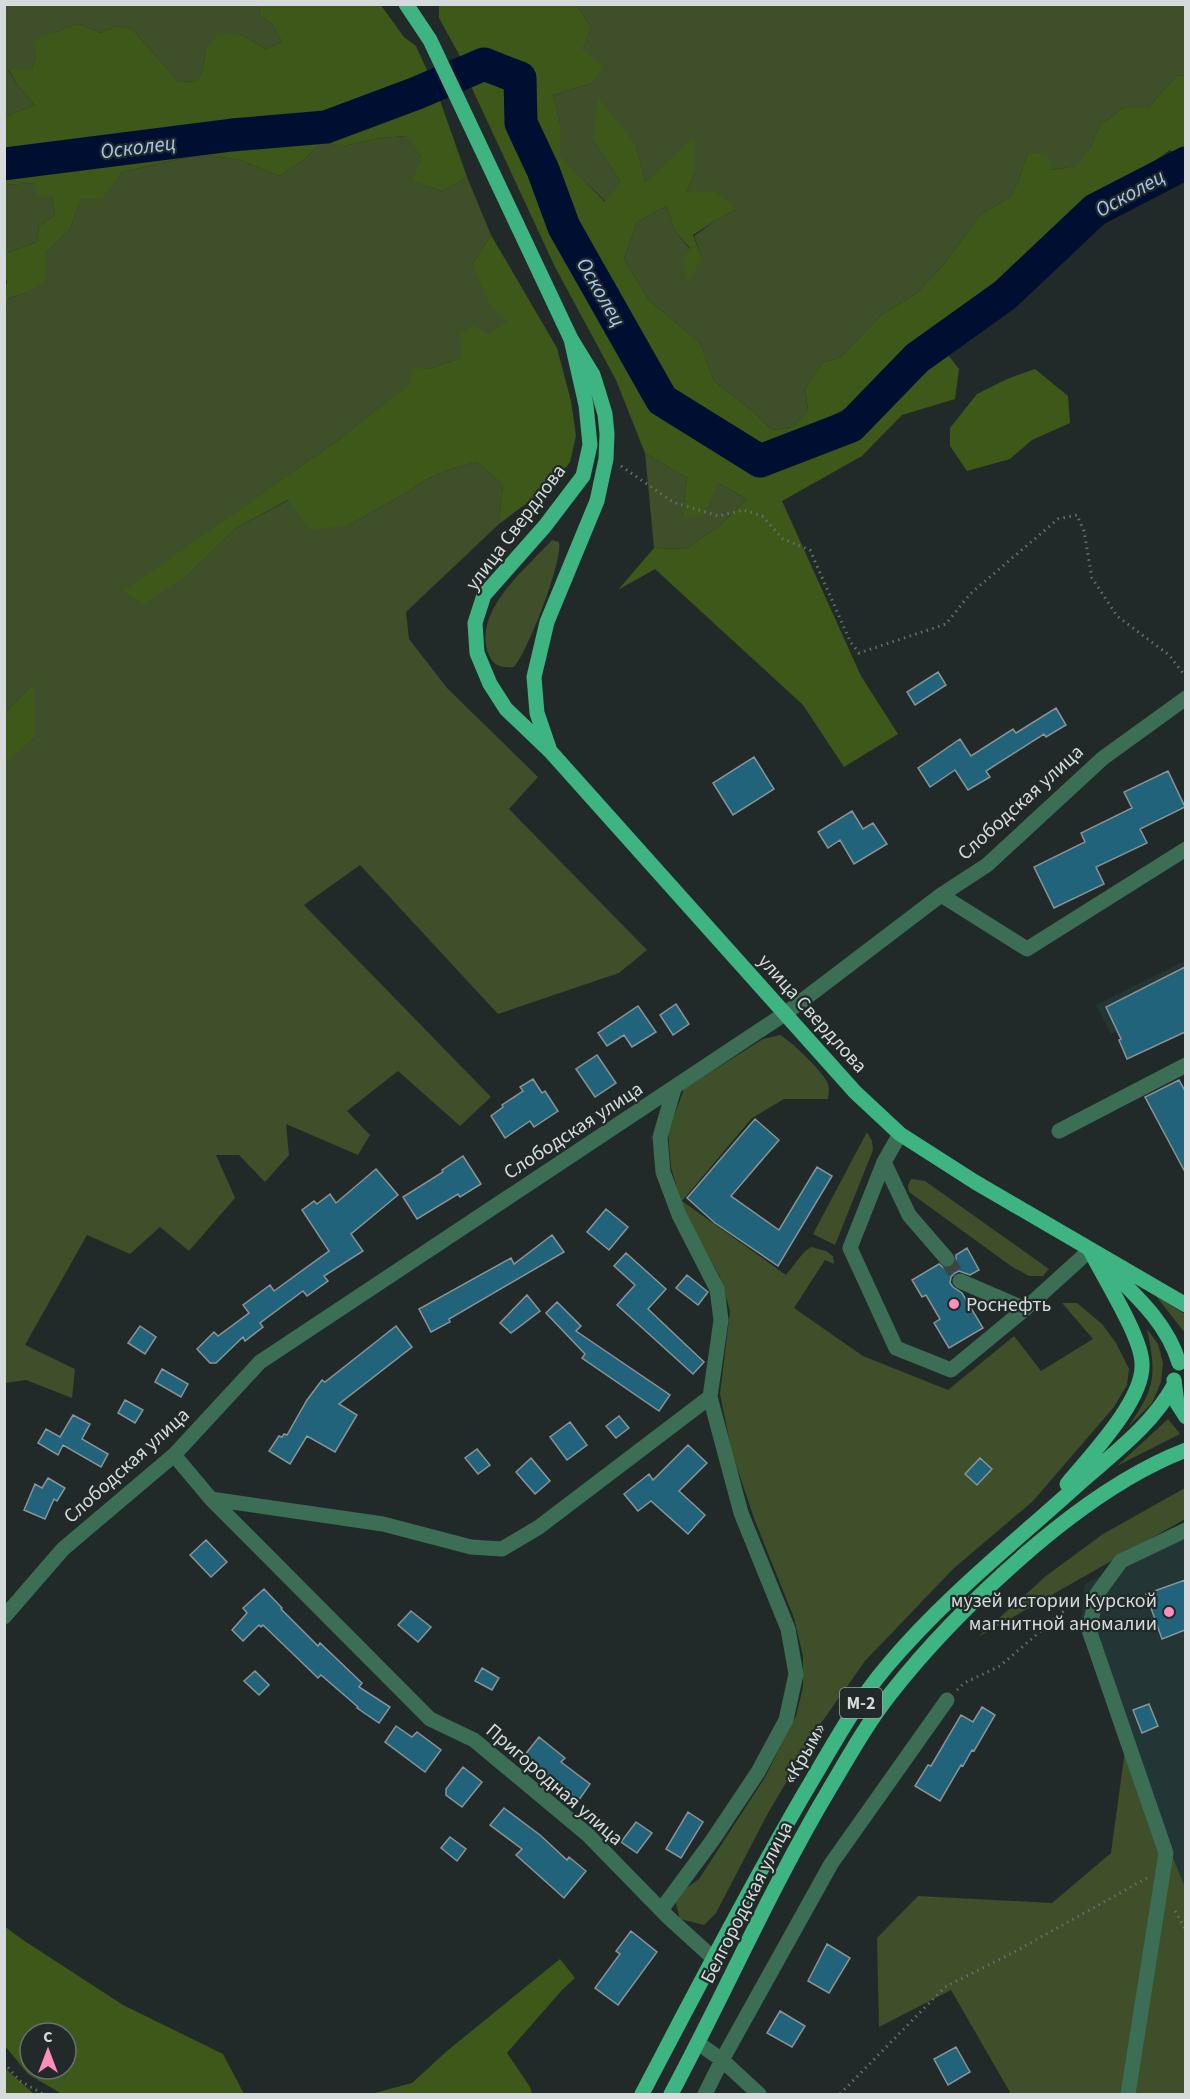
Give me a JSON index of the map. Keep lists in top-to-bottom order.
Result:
{
  "streets": {
    "main road": [
      "улица Свердлова",
      "М-2",
      "«Крым»",
      "Белгородская улица"
    ],
    "street": ["Слободская улица", "Пригородная улица"]
  },
  "crossings": [
    ["улица Свердлова", "Слободская улица"],
    ["Слободская улица", "Пригородная улица"],
    ["«Крым»", "Пригородная улица"]
  ],
  "water": ["Осколец"],
  "places": ["Роснефть", "музей истории Курской магнитной аномалии"],
  "north": "top"
}
